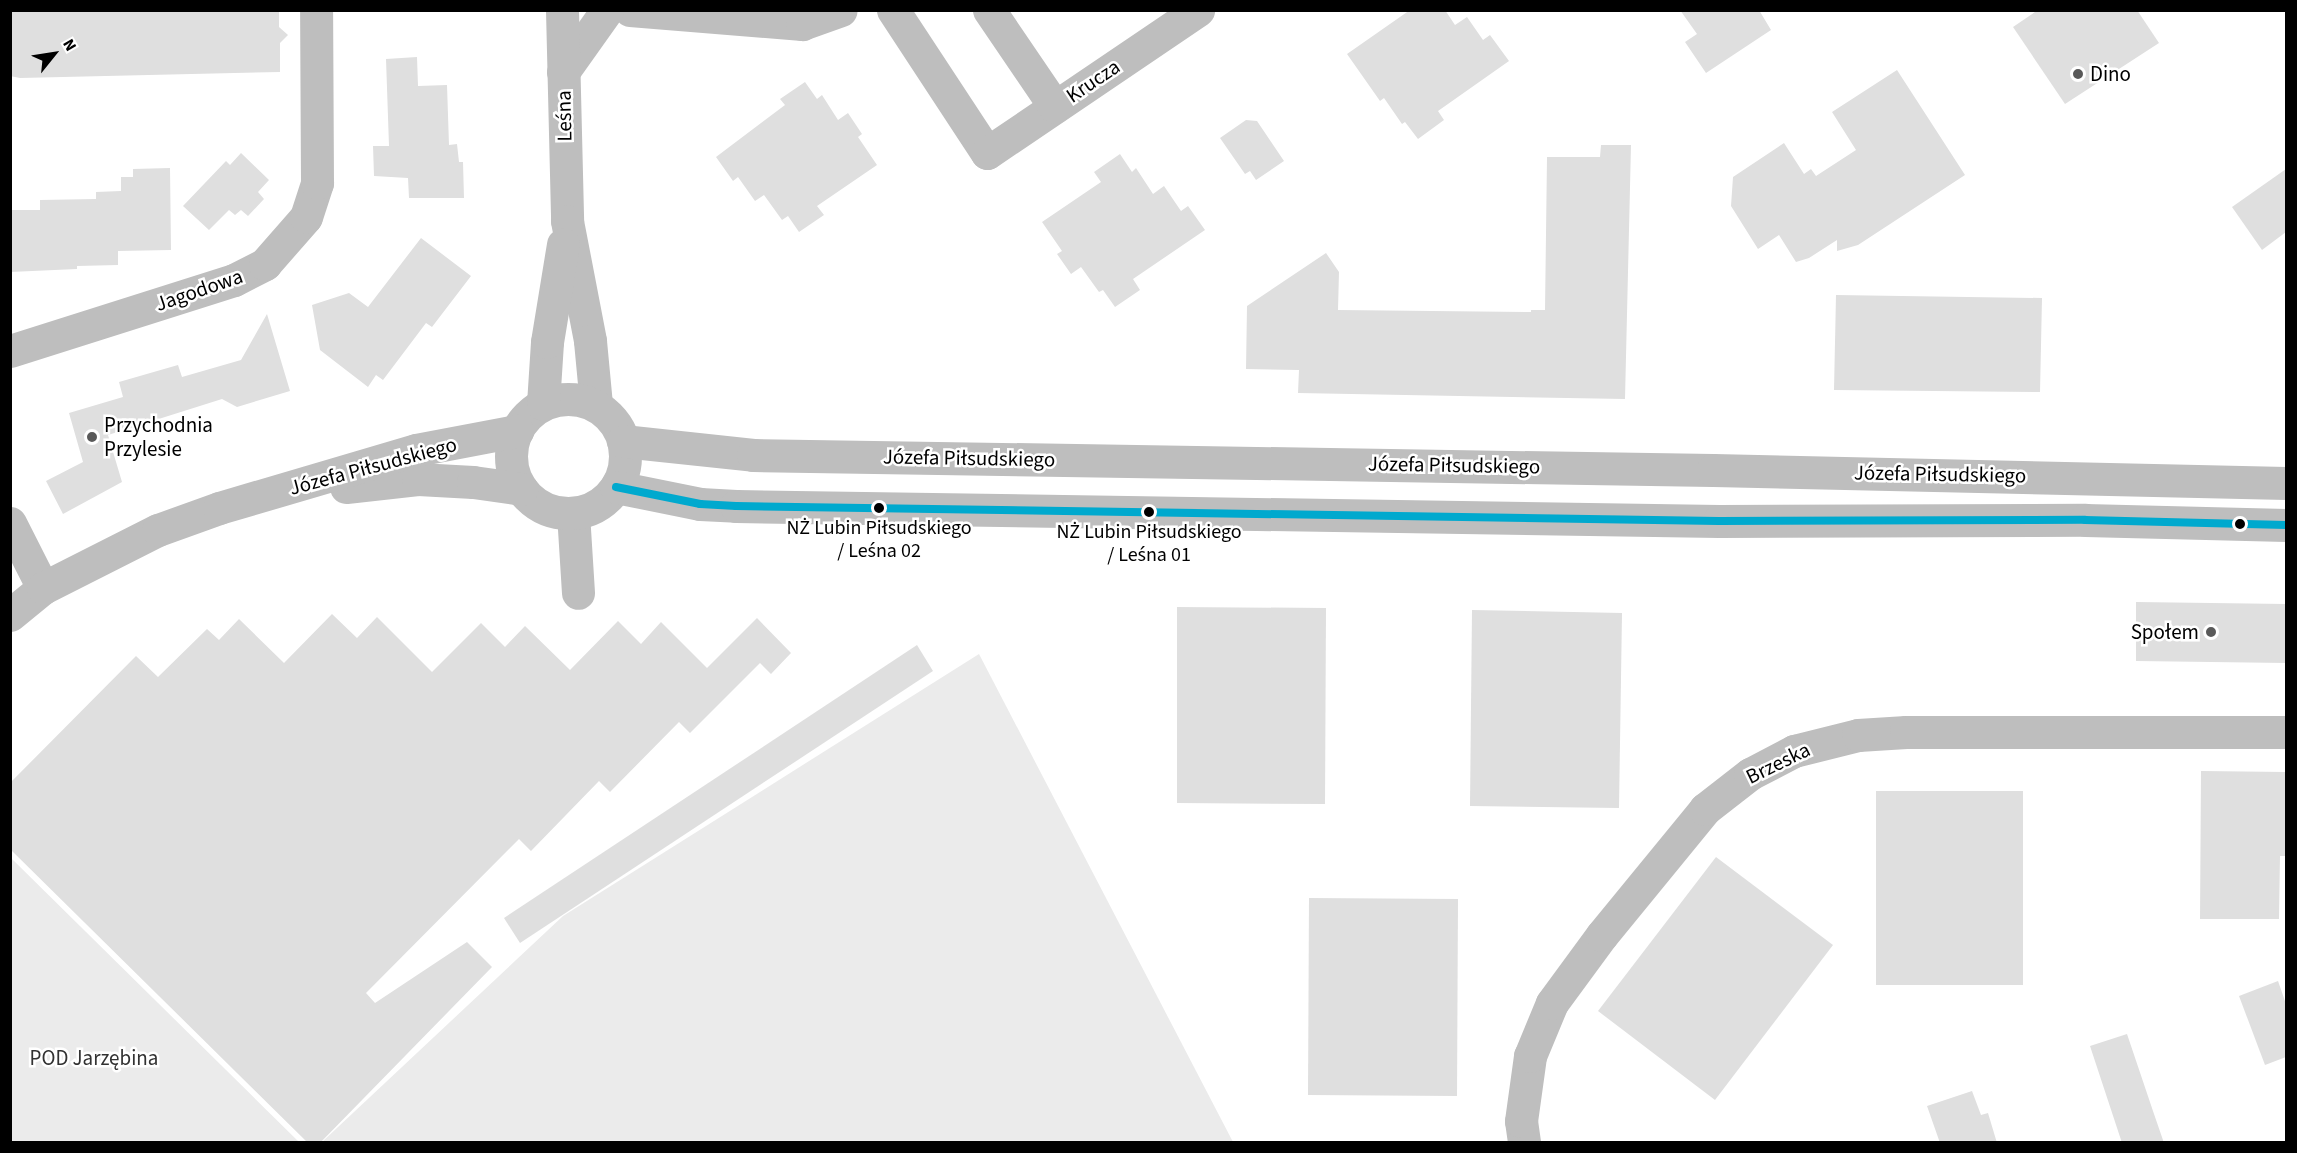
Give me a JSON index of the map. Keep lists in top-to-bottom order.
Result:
{
  "streets": {
    "street": [
      "Krucza",
      "Leśna",
      "Jagodowa",
      "Józefa Piłsudskiego",
      "Brzeska"
    ]
  },
  "crossings": [
    ["Leśna", "Józefa Piłsudskiego"]
  ],
  "parks": ["POD Jarzębina"],
  "places": [
    "Dino",
    "Przychodnia Przylesie",
    "NŻ Lubin Piłsudskiego / Leśna 02",
    "NŻ Lubin Piłsudskiego / Leśna 01",
    "Społem"
  ],
  "north": "top right"
}
